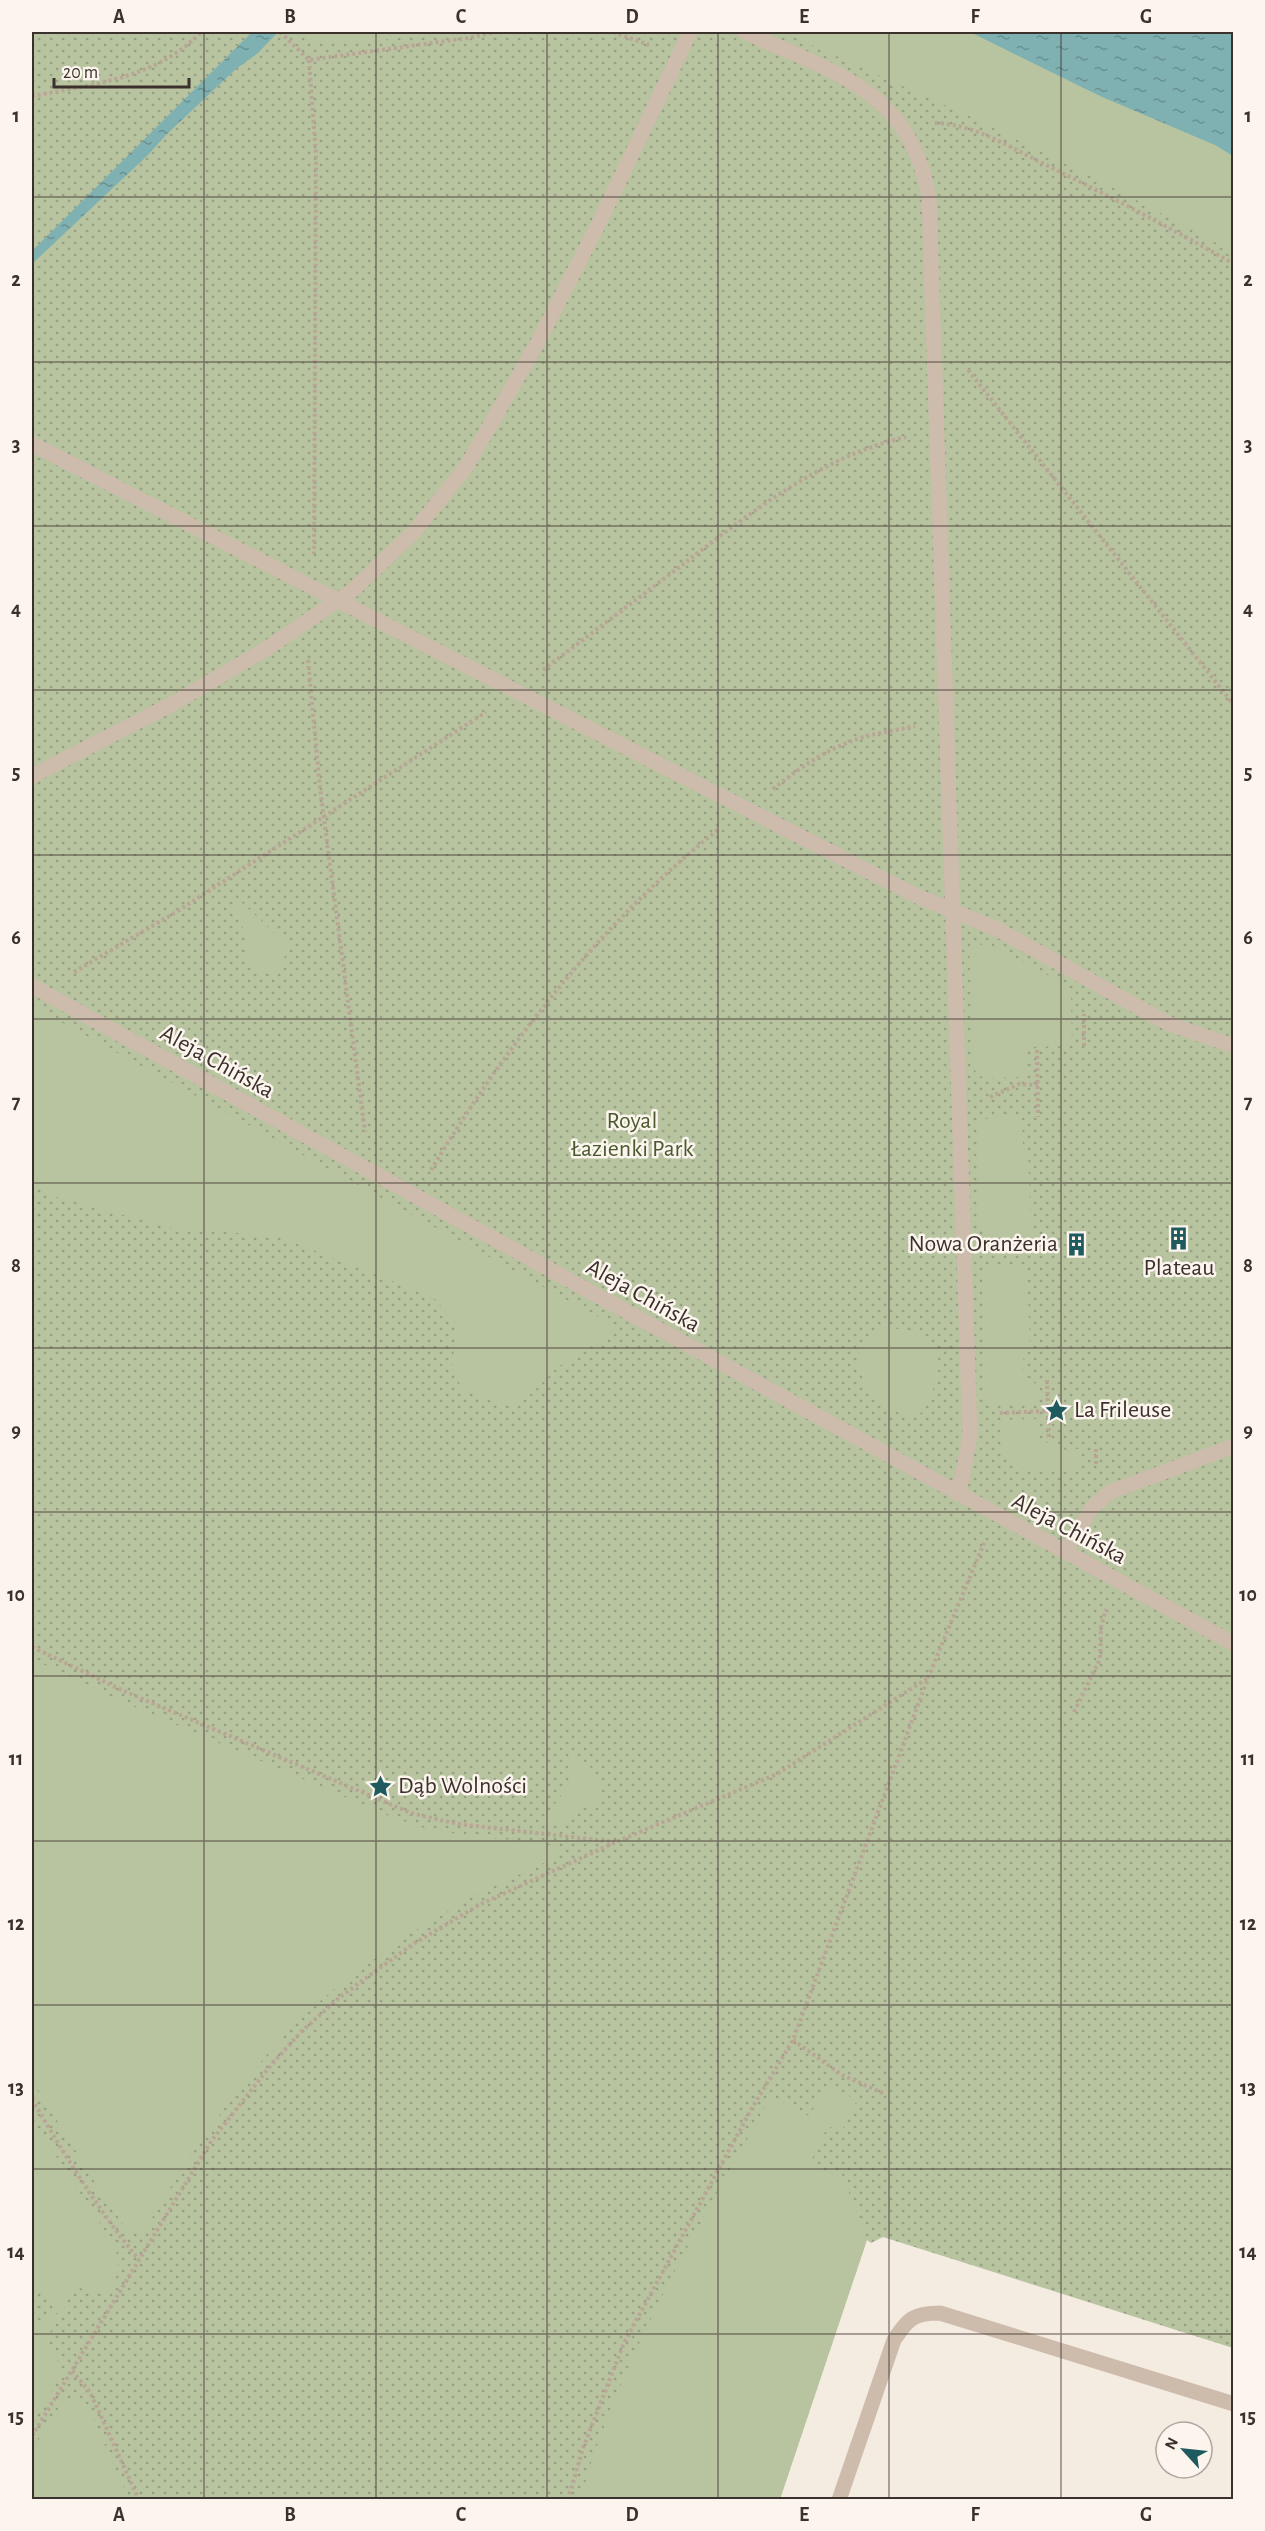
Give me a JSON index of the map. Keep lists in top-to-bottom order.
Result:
{
  "streets": {
    "street": ["Aleja Chińska"]
  },
  "parks": ["Royal Łazienki Park"],
  "places": {
    "building": ["Plateau", "Nowa Oranżeria"],
    "place": ["La Frileuse", "Dąb Wolności"]
  },
  "scale_bar": "20 m",
  "north": "top left",
  "grid": {
    "columns": [
      "A",
      "B",
      "C",
      "D",
      "E",
      "F",
      "G"
    ],
    "rows": [
      "1",
      "2",
      "3",
      "4",
      "5",
      "6",
      "7",
      "8",
      "9",
      "10",
      "11",
      "12",
      "13",
      "14",
      "15"
    ]
  }
}
